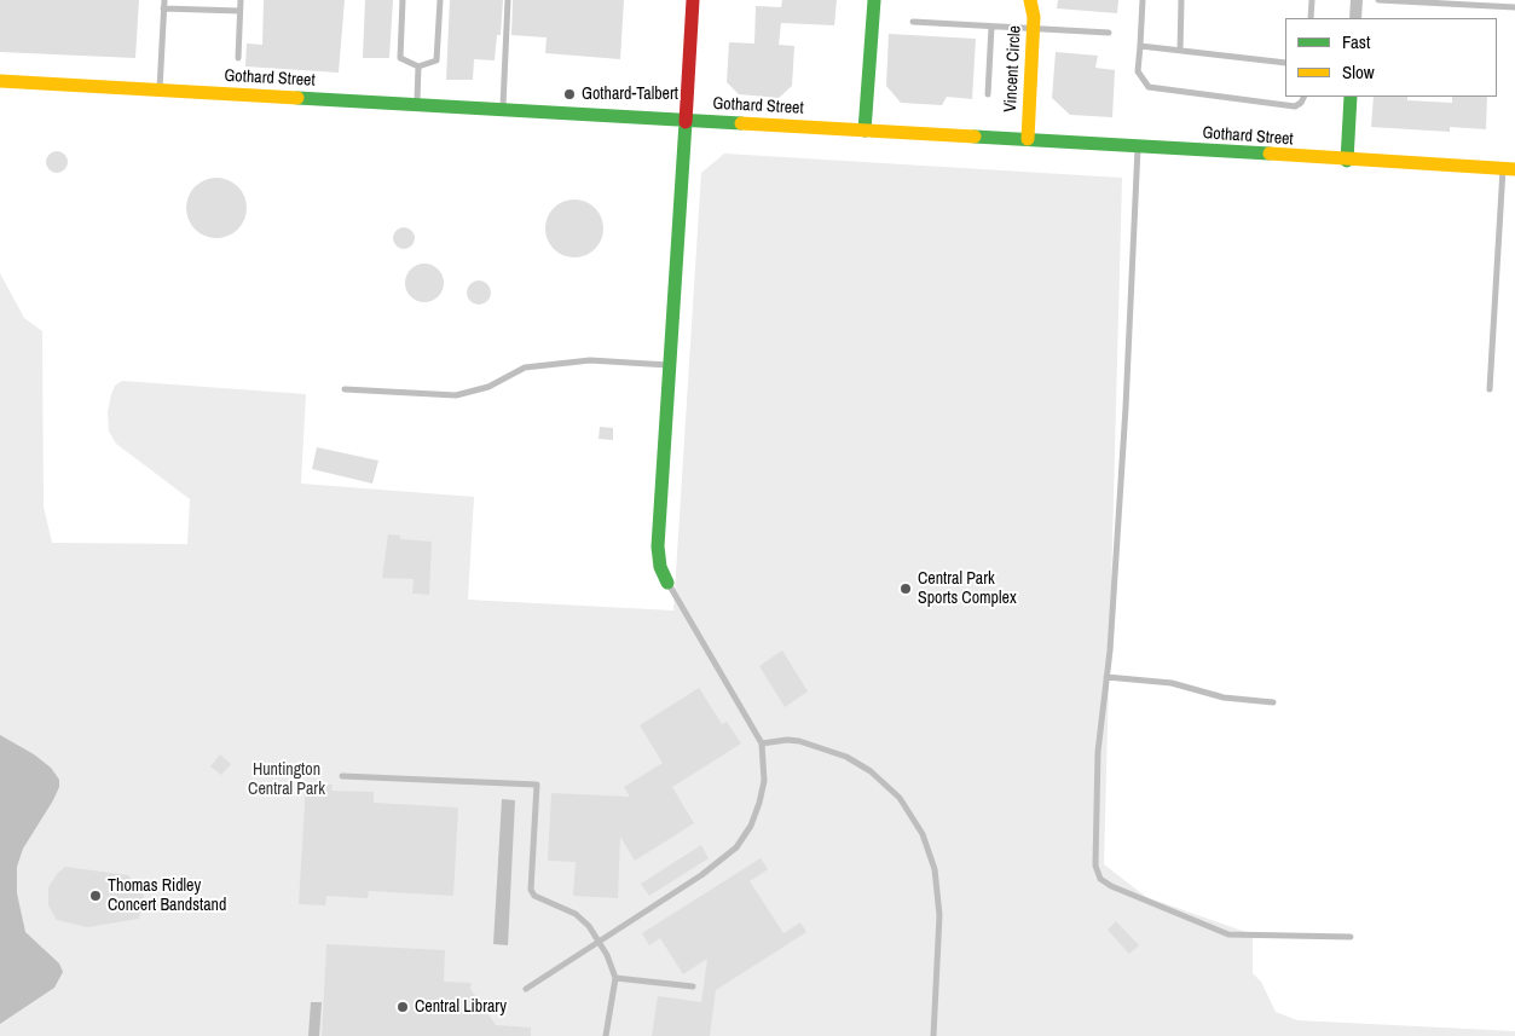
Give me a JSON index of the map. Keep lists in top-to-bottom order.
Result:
{
  "streets": {
    "street": ["Vincent Circle", "Gothard Street"]
  },
  "crossings": [
    ["Vincent Circle", "Gothard Street"]
  ],
  "parks": ["Huntington Central Park"],
  "places": [
    "Gothard-Talbert",
    "Central Park Sports Complex",
    "Thomas Ridley Concert Bandstand",
    "Central Library"
  ],
  "legend": ["Fast", "Slow"]
}
